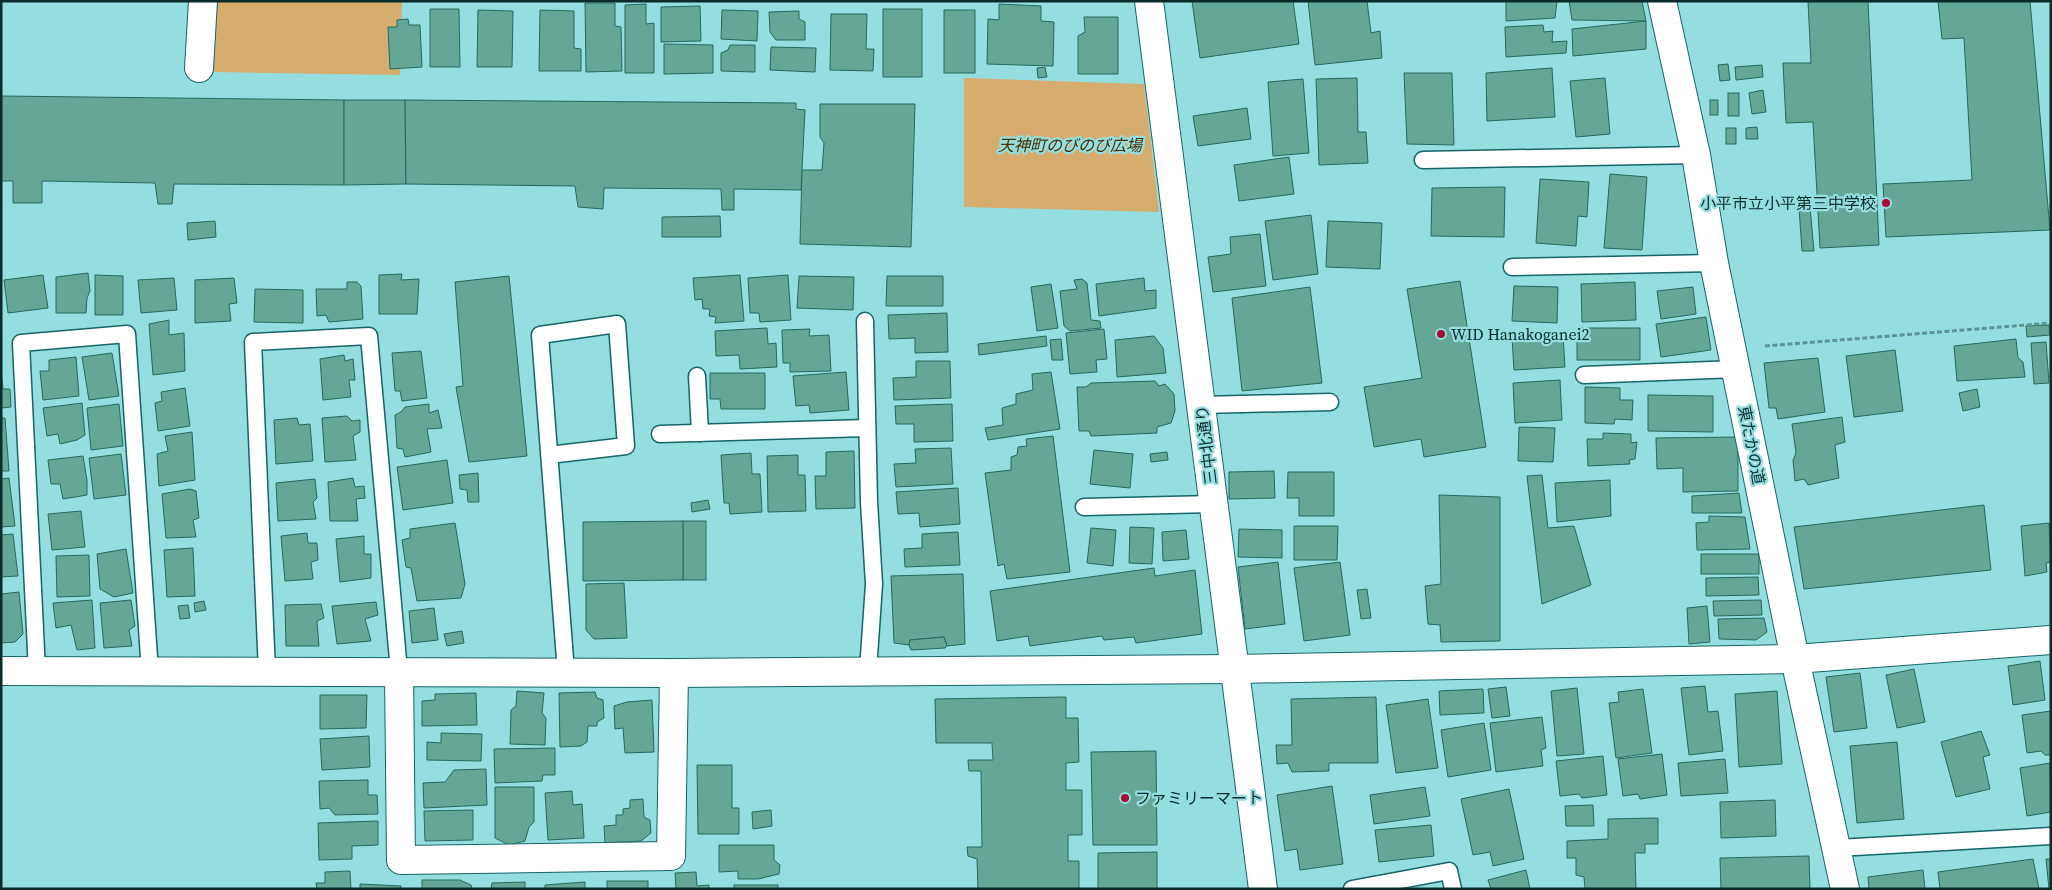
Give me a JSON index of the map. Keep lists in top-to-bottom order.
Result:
{
  "streets": {
    "street": ["三中北通り", "東たかの道"]
  },
  "parks": ["天神町のびのび広場"],
  "places": ["小平市立小平第三中学校", "WID Hanakoganei2", "ファミリーマート"]
}
